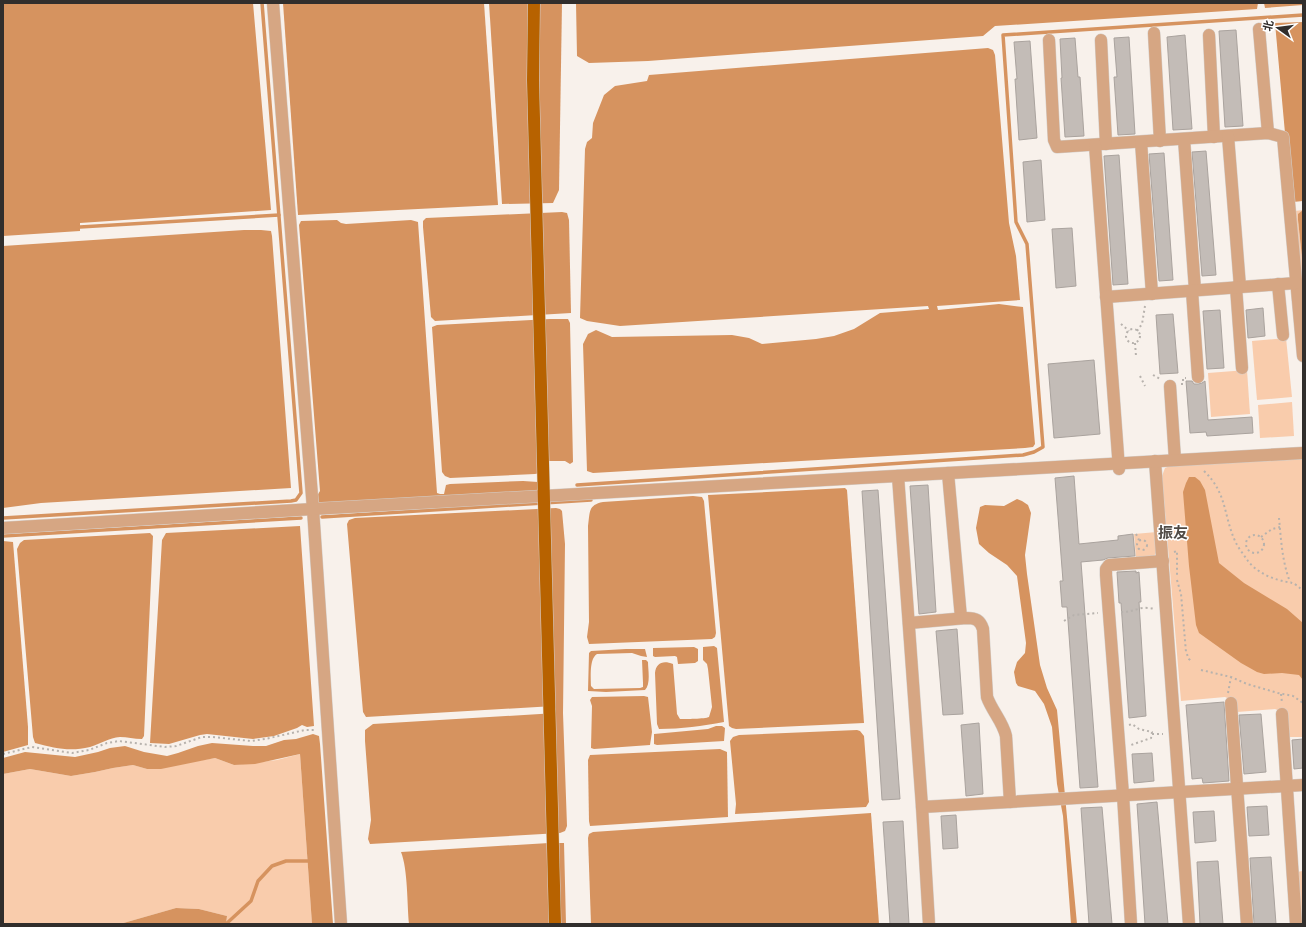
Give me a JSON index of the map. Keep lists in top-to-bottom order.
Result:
{
  "districts": ["振友"],
  "north": "left"
}
